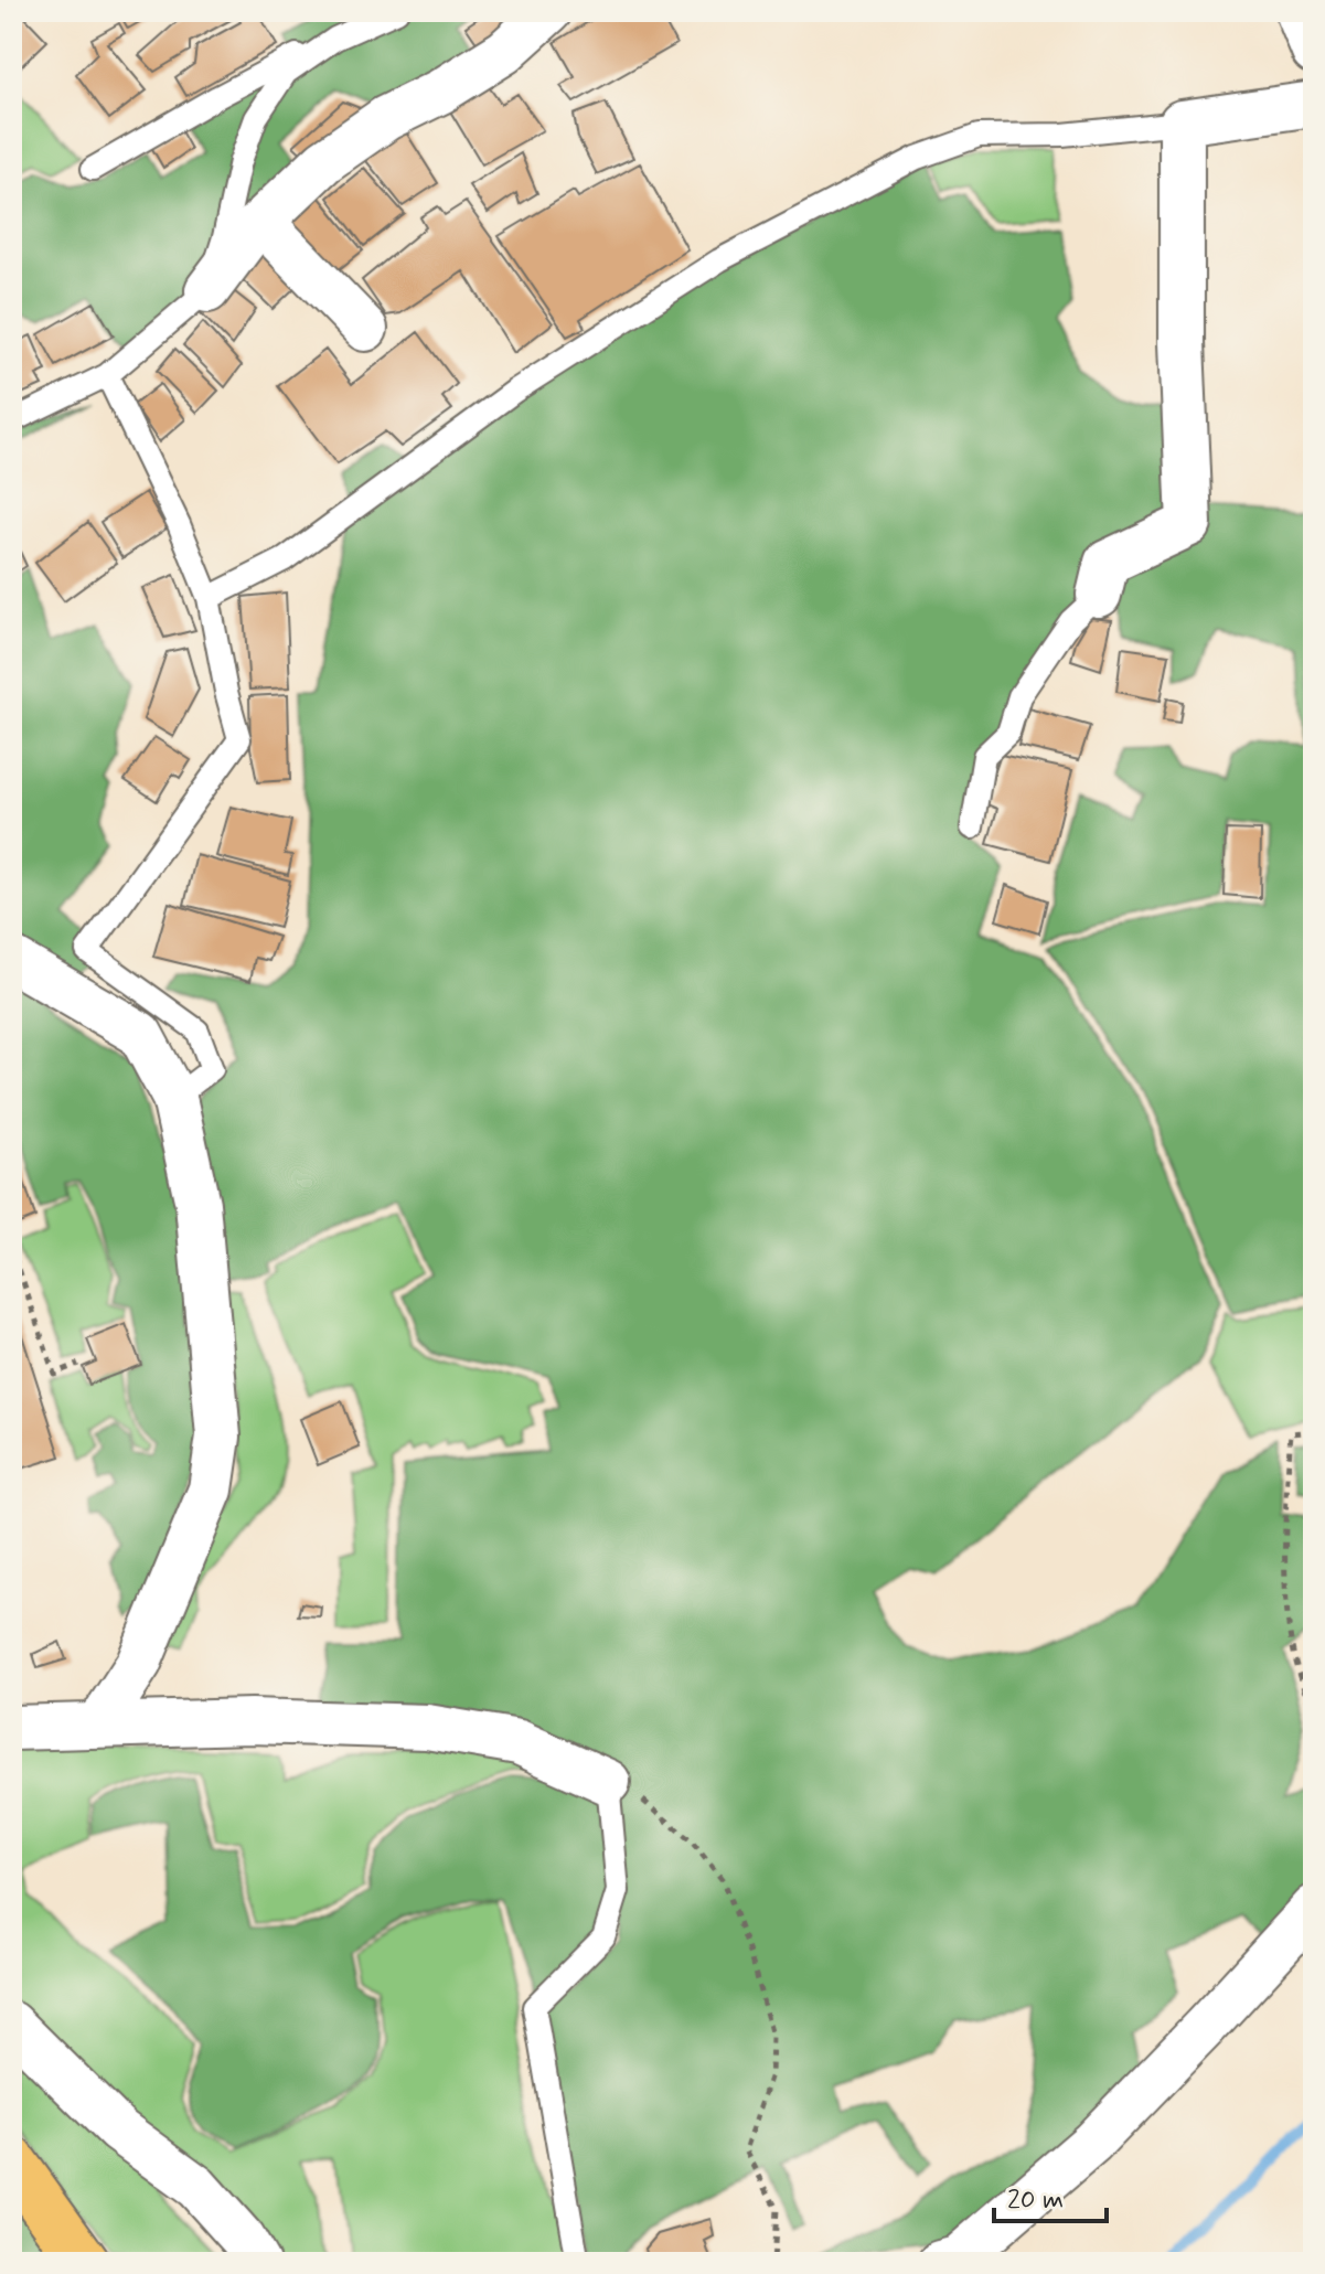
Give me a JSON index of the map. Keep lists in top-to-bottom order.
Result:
{
  "scale_bar": "20 m"
}
